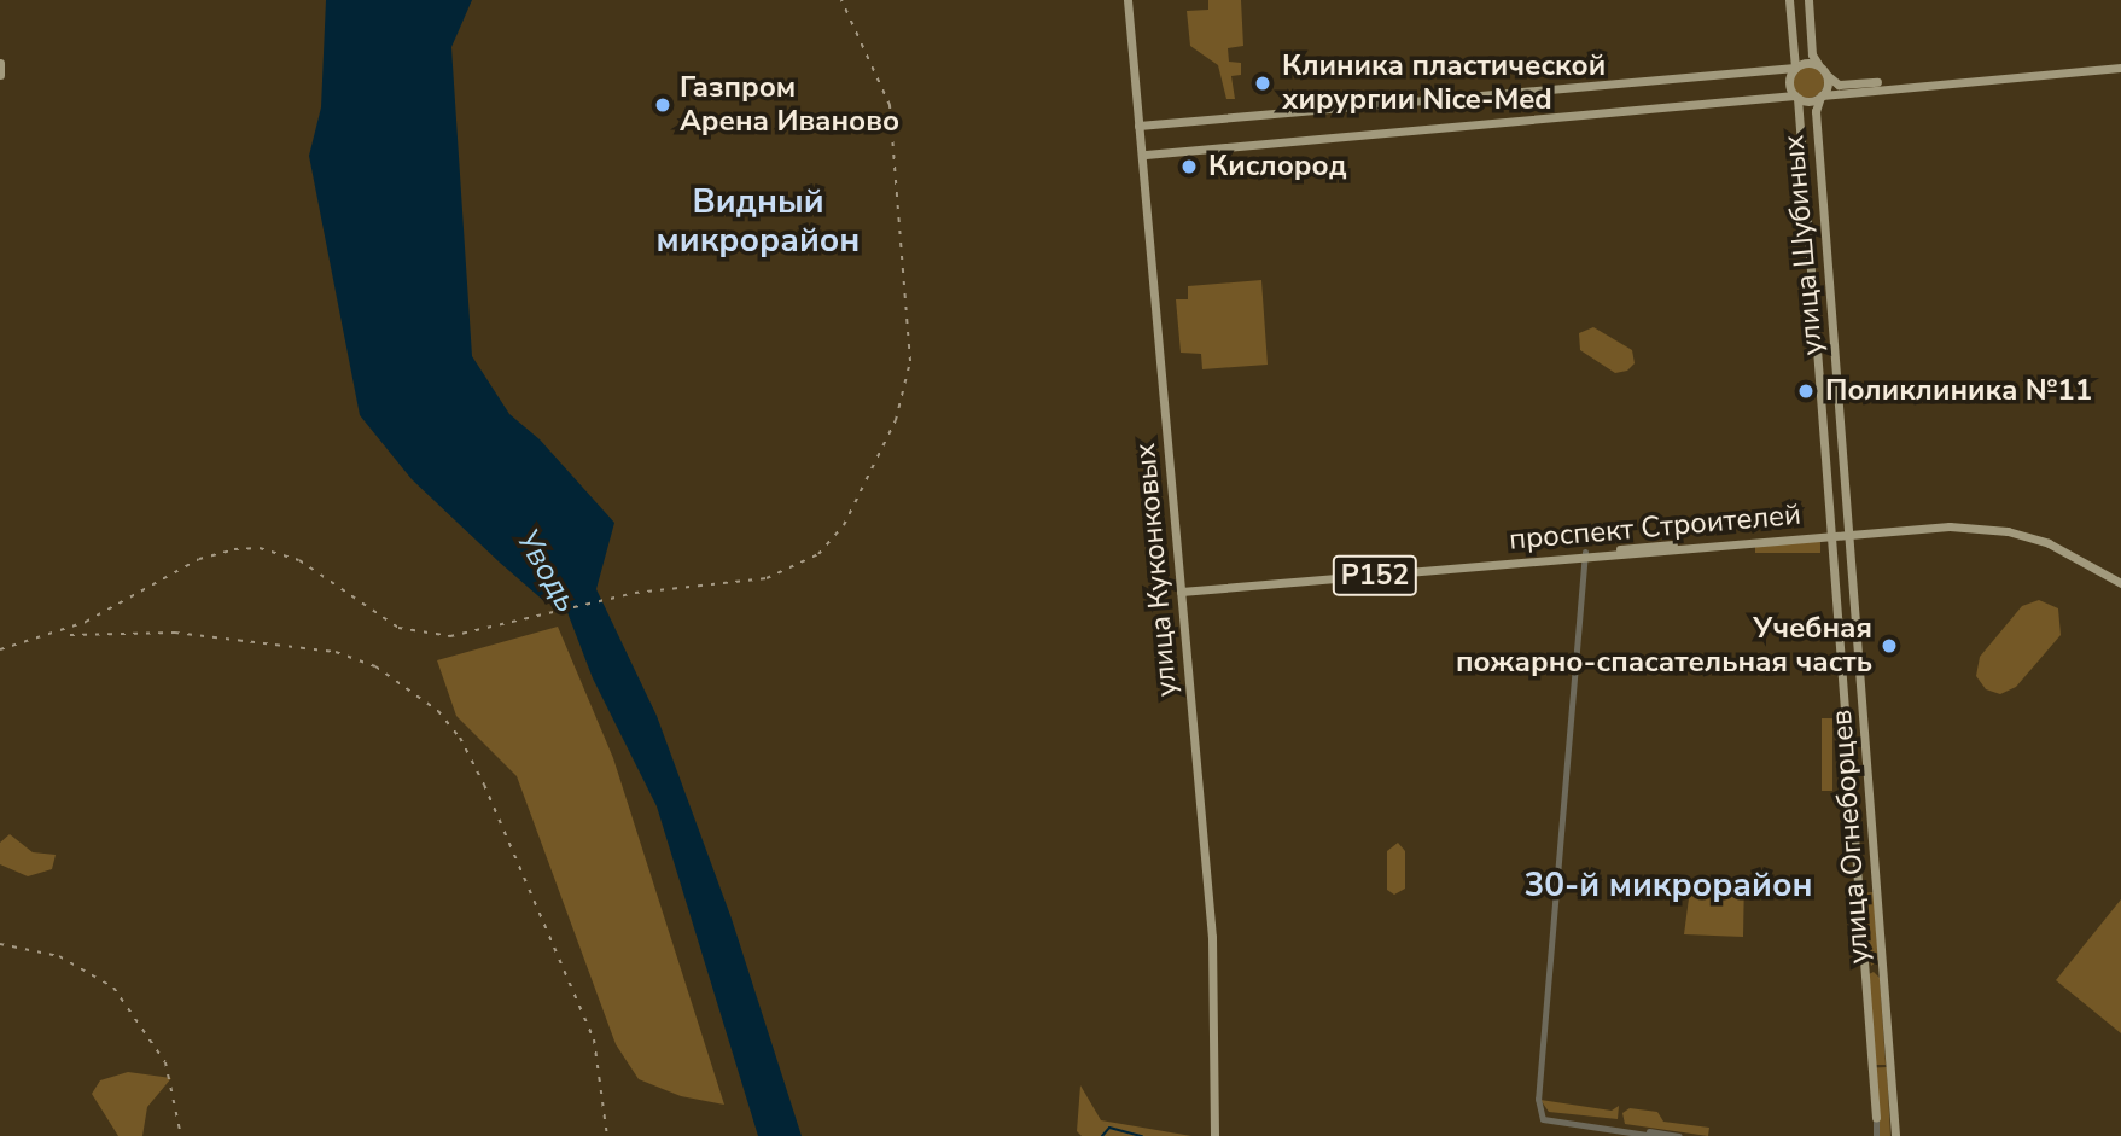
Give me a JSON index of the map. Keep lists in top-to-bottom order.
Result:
{
  "streets": {
    "main road": [
      "улица Шубиных",
      "проспект Строителей",
      "улица Куконковых",
      "Р152",
      "улица Огнеборцев"
    ]
  },
  "crossings": [
    ["улица Шубиных", "проспект Строителей"],
    ["улица Шубиных", "улица Огнеборцев"],
    ["проспект Строителей", "улица Куконковых"],
    ["проспект Строителей", "улица Огнеборцев"]
  ],
  "districts": ["Видный микрорайон", "30-й микрорайон"],
  "water": ["Уводь"],
  "places": [
    "Клиника пластической хирургии Nice-Med",
    "Газпром Арена Иваново",
    "Кислород",
    "Поликлиника №11",
    "Учебная пожарно-спасательная часть"
  ]
}
